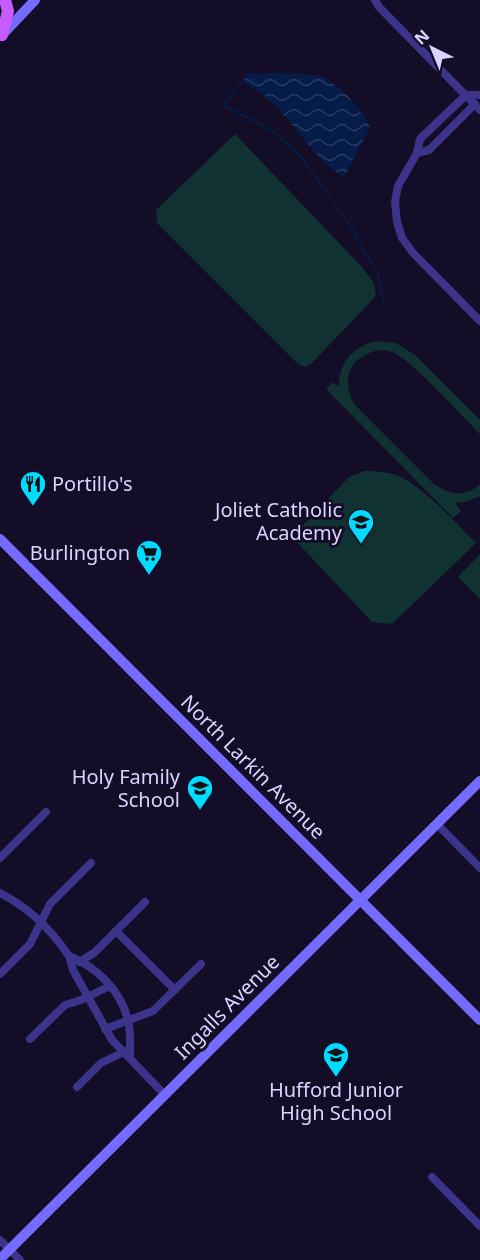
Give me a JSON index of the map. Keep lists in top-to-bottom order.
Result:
{
  "streets": {
    "main road": ["North Larkin Avenue", "Ingalls Avenue"]
  },
  "crossings": [
    ["North Larkin Avenue", "Ingalls Avenue"]
  ],
  "places": {
    "restaurant": ["Portillo's"],
    "school or university": ["Joliet Catholic Academy", "Holy Family School", "Hufford Junior High School"],
    "supermarket": ["Burlington"]
  },
  "north": "top left"
}
